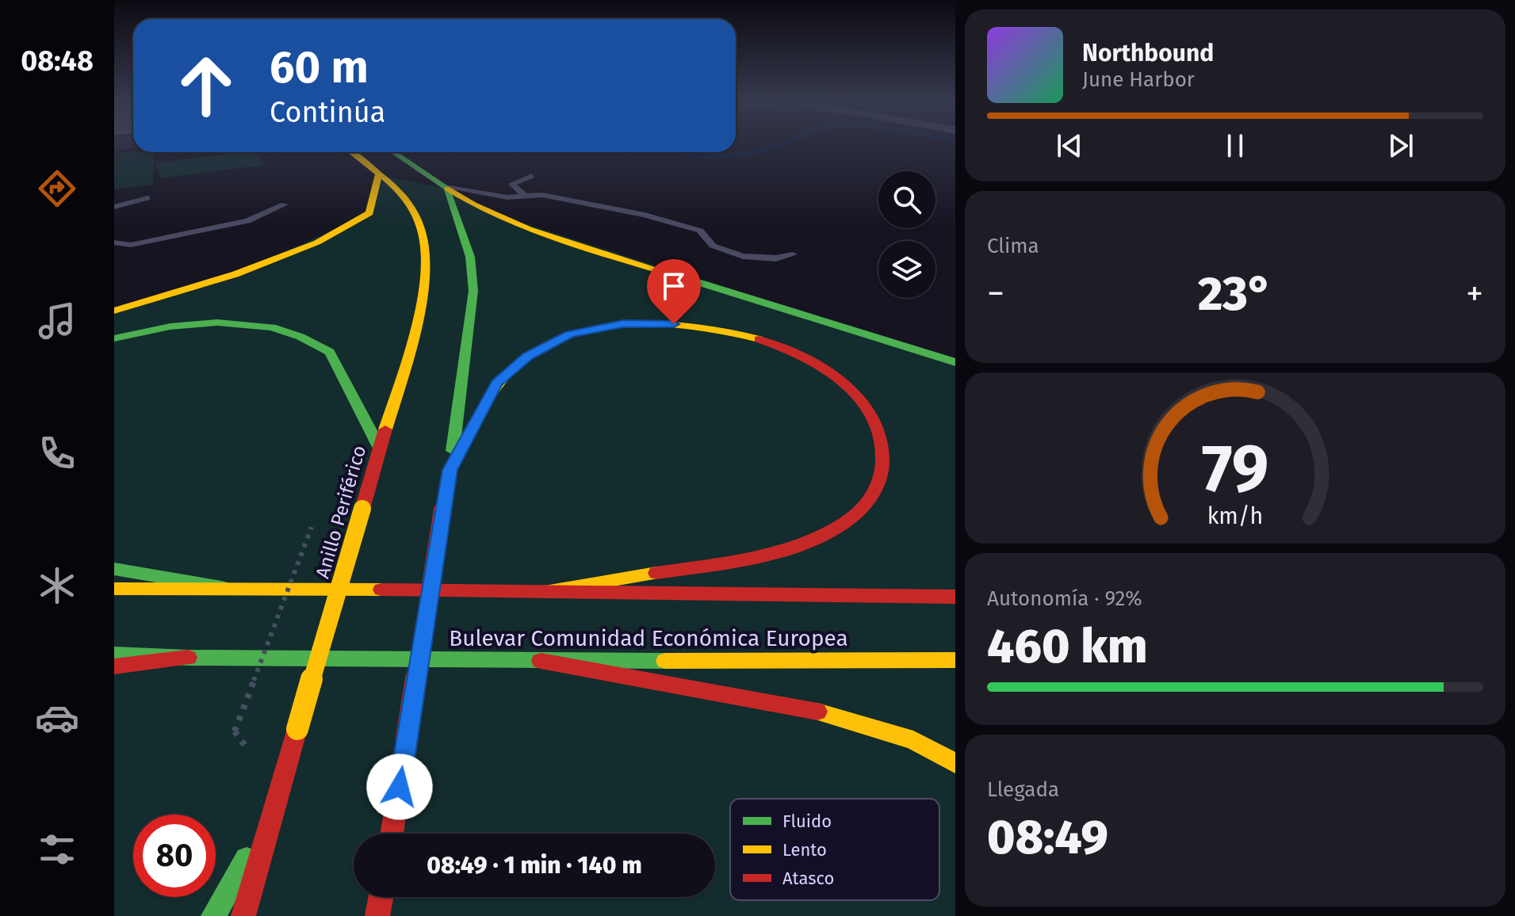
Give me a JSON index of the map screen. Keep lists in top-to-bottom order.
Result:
{
  "streets": {
    "main road": ["Anillo Periférico", "Bulevar Comunidad Económica Europea"]
  },
  "legend": ["Fluido", "Lento", "Atasco"],
  "page": {
    "tabs": "08:48",
    "turn": ["60 m", "Continúa"],
    "song": ["Northbound", "June Harbor"],
    "tile": [
      "Clima",
      ["Autonomía · 92%", "460 km"],
      ["Llegada", "08:49"]
    ],
    "heat": ["−", "23°", "+"],
    "limit": "80",
    "trip": "08:49 · 1 min · 140 m",
    "gauge": ["79", "km/h"]
  }
}
